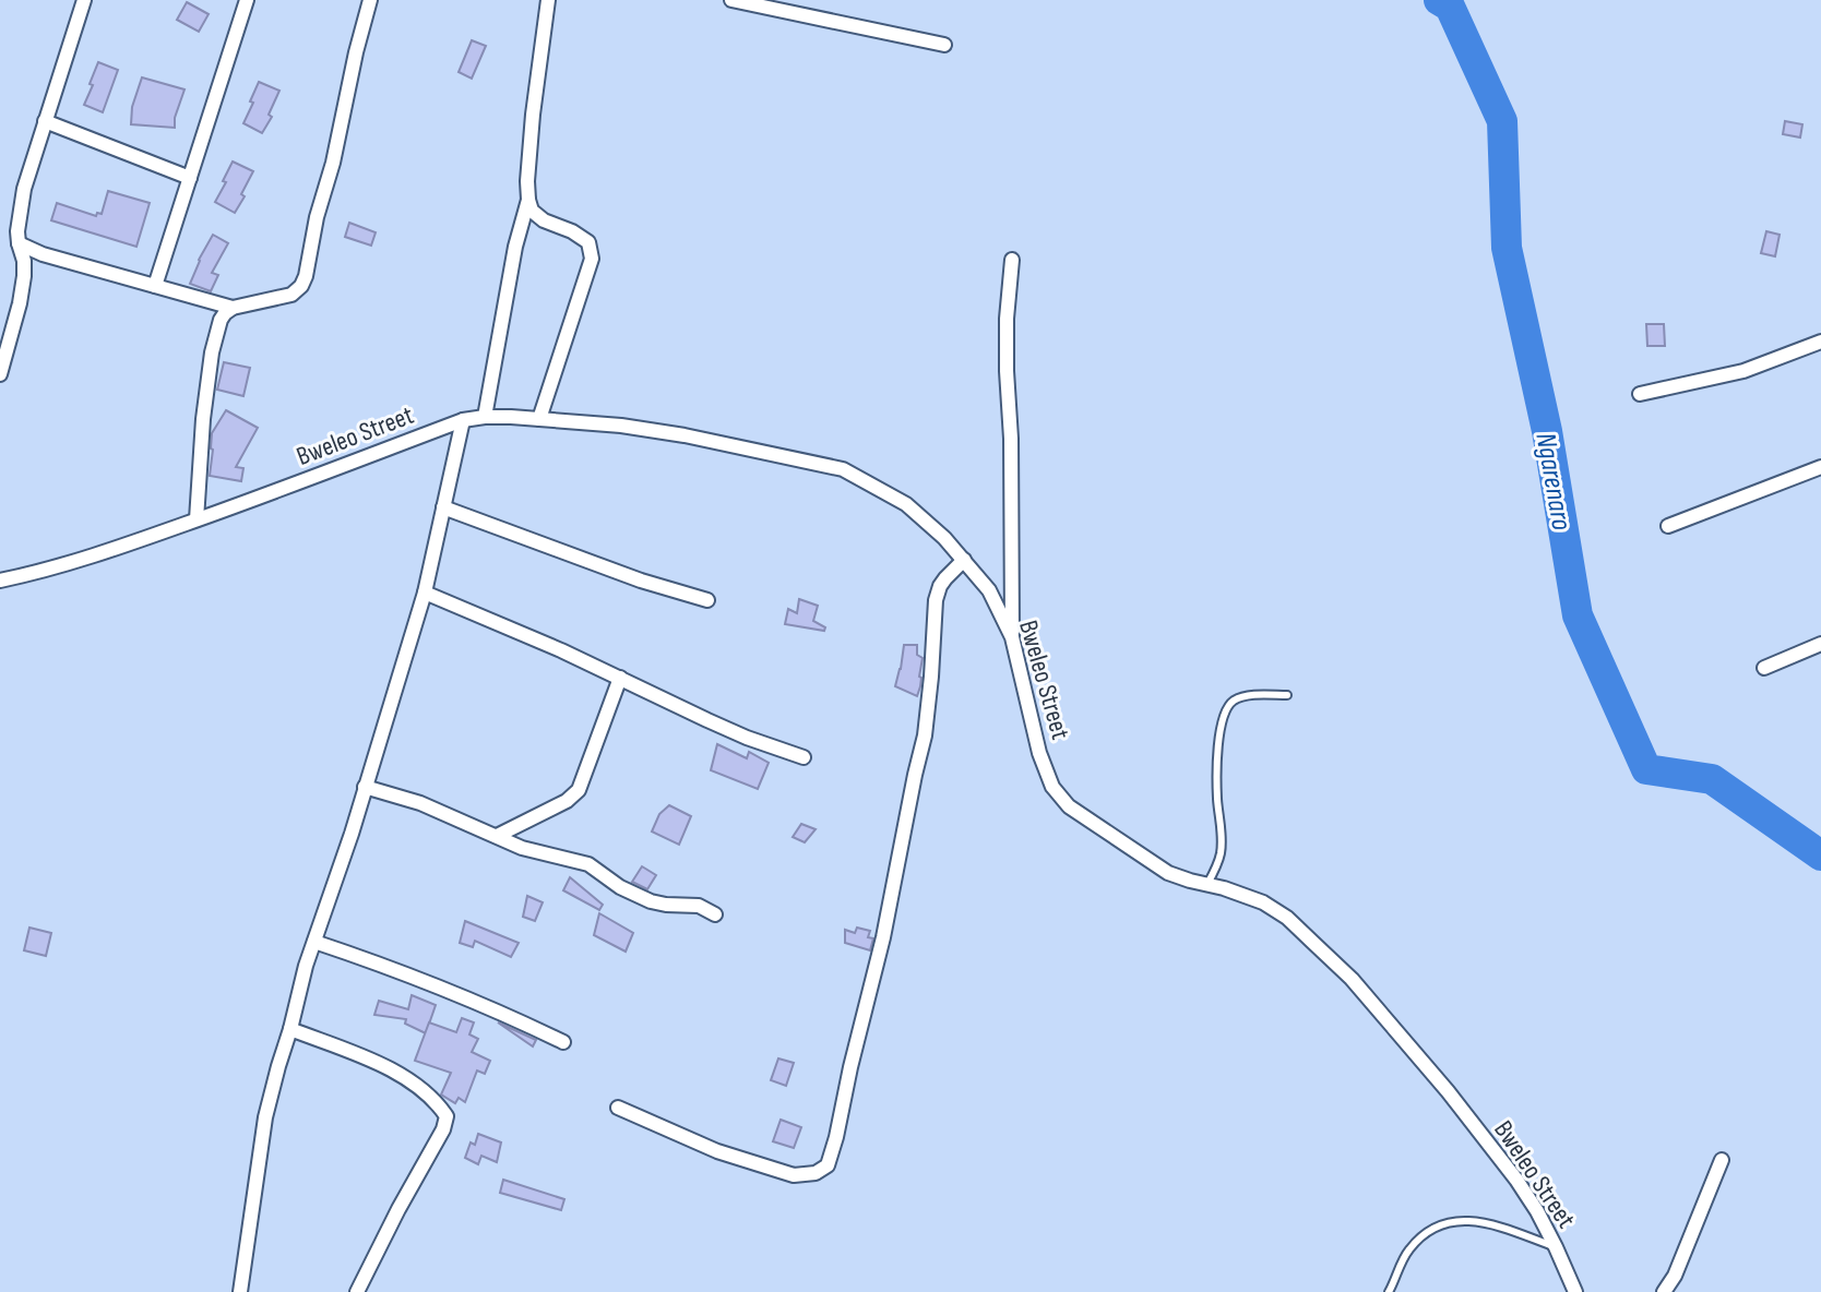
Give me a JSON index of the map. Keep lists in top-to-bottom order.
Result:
{
  "streets": {
    "street": ["Bweleo Street"]
  },
  "water": ["Ngarenaro"]
}
